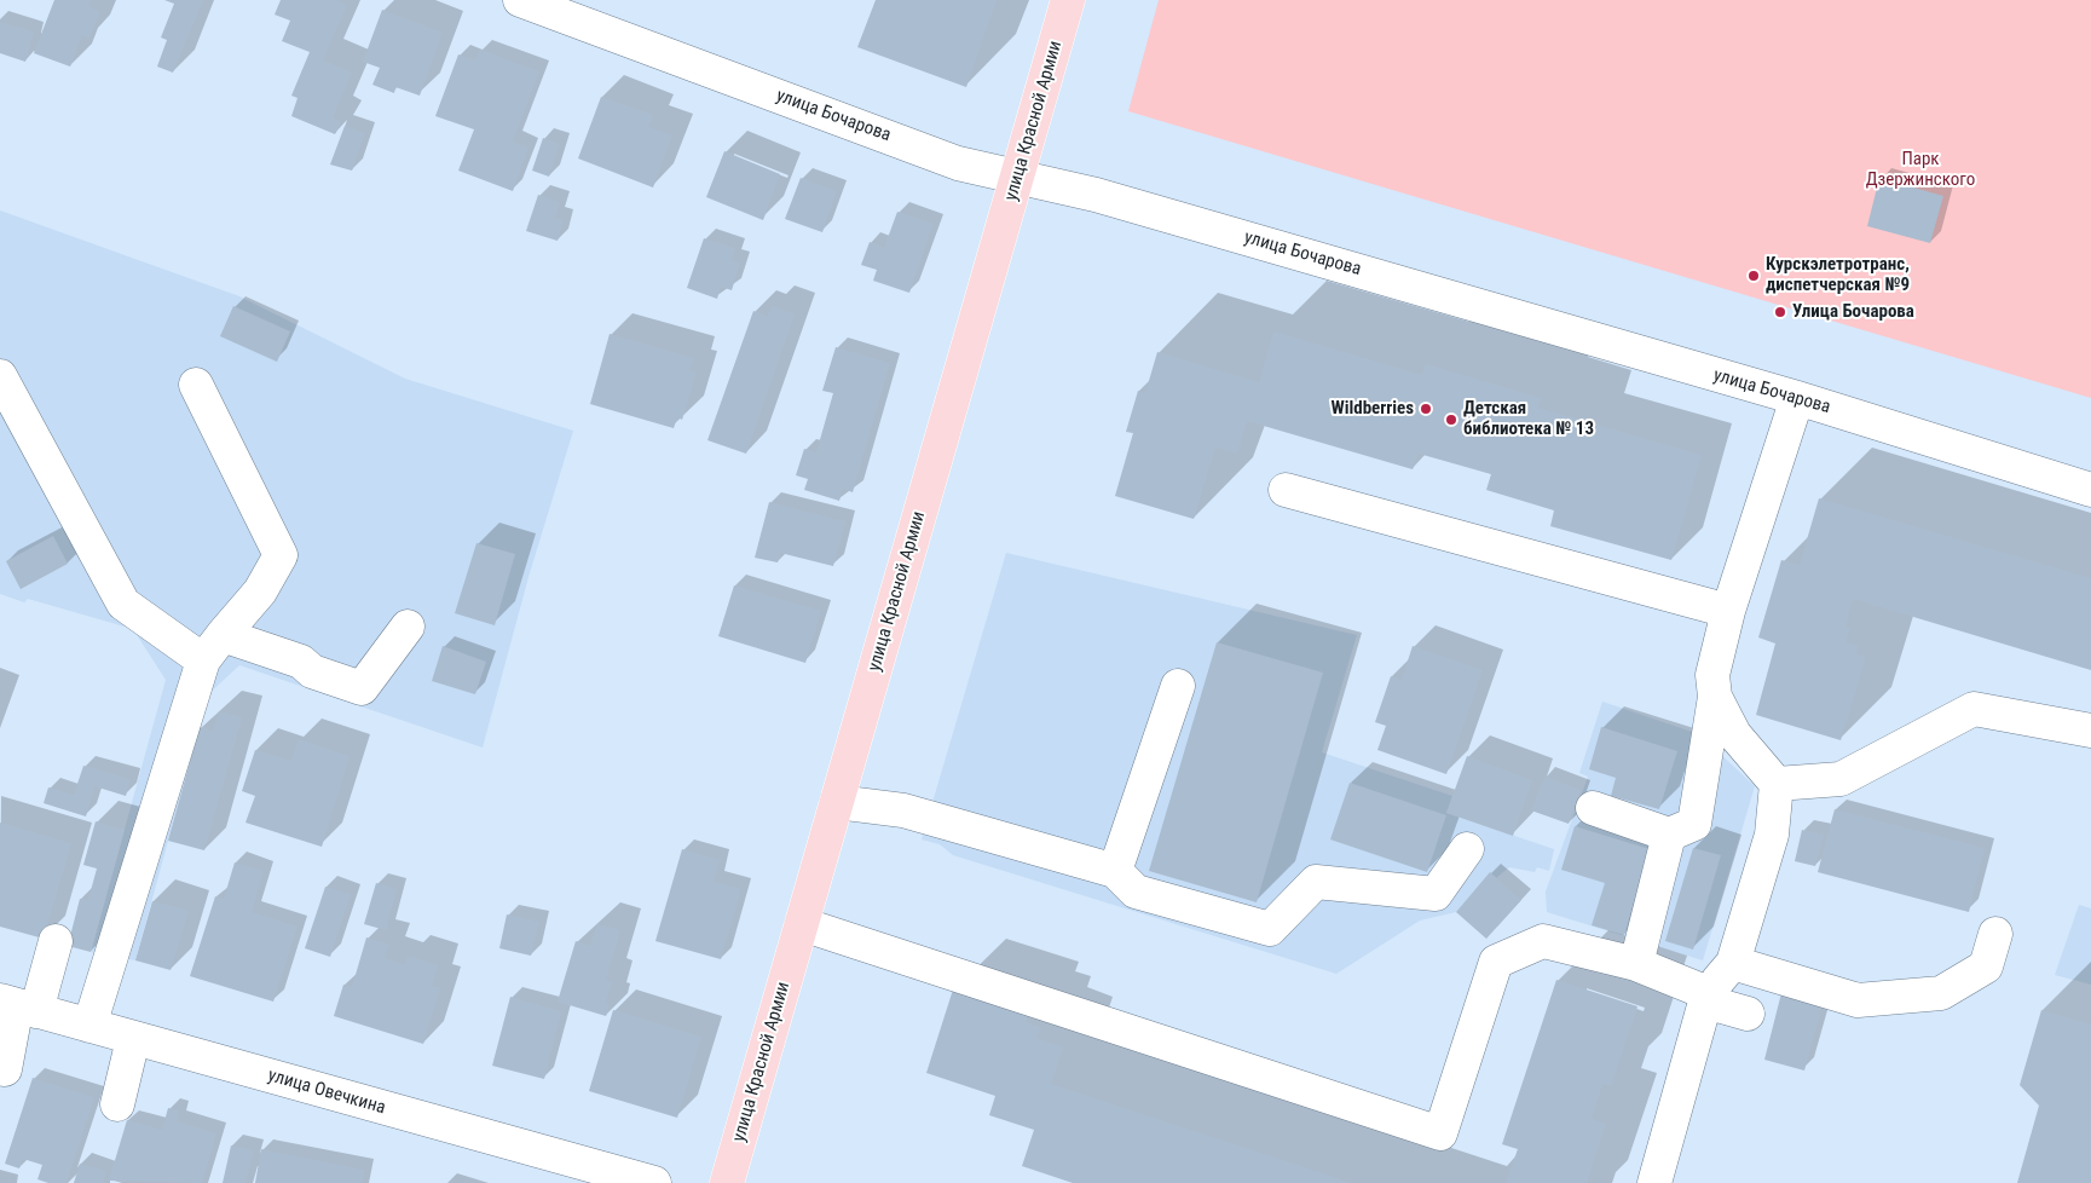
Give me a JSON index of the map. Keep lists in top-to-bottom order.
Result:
{
  "streets": {
    "main road": ["улица Красной Армии"],
    "street": ["улица Бочарова", "улица Овечкина"]
  },
  "crossings": [
    ["улица Бочарова", "улица Красной Армии"]
  ],
  "parks": ["Парк Дзержинского"],
  "places": [
    "Курскэлетротранс, диспетчерская №9",
    "Улица Бочарова",
    "Wildberries",
    "Детская библиотека № 13"
  ]
}
